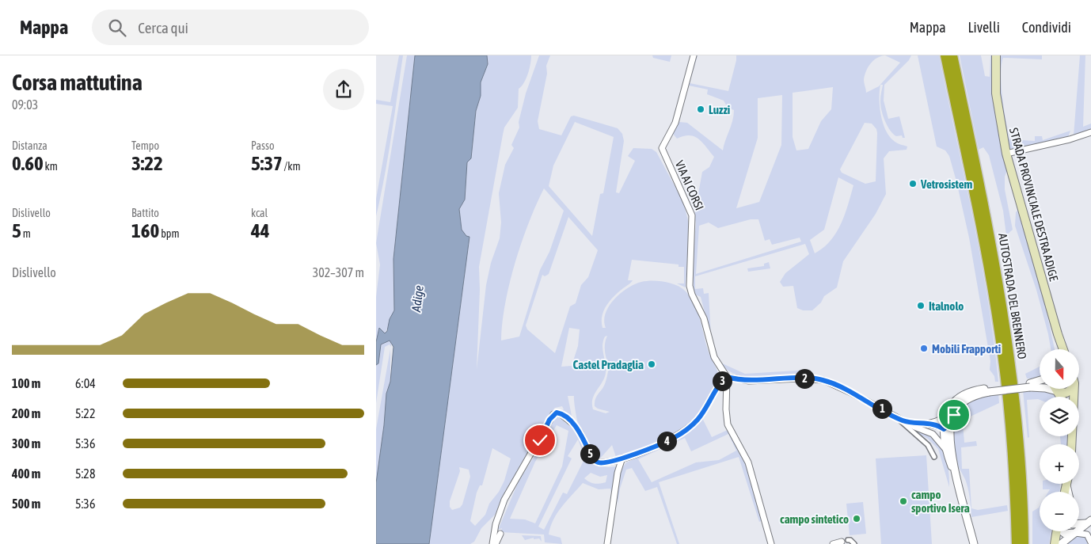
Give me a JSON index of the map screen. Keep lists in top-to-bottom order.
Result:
{
  "streets": {
    "highway": ["AUTOSTRADA DEL BRENNERO"],
    "main road": ["STRADA PROVINCIALE DESTRA ADIGE"],
    "street": ["VIA AI CORSI"]
  },
  "water": ["Adige"],
  "places": [
    "Luzzi",
    "Vetrosistem",
    "Italnolo",
    "Mobili Frapporti",
    "Castel Pradaglia",
    "campo sportivo Isera",
    "campo sintetico"
  ],
  "north": "bottom",
  "page": {
    "header": "Mappa",
    "search": "Cerca qui",
    "nav": ["Mappa", "Livelli", "Condividi"],
    "heading": ["Corsa mattutina", "09:03"],
    "stats": [
      ["Distanza", "0.60 km"],
      ["Tempo", "3:22"],
      ["Passo", "5:37 /km"],
      ["Dislivello", "5 m"],
      ["Battito", "160 bpm"],
      ["kcal", "44"]
    ],
    "chart": ["Dislivello", "302–307 m"],
    "map_buttons": ["+", "−"],
    "list": [
      {
        "name": "100 m",
        "note": "6:04"
      },
      {
        "name": "200 m",
        "note": "5:22"
      },
      {
        "name": "300 m",
        "note": "5:36"
      },
      {
        "name": "400 m",
        "note": "5:28"
      },
      {
        "name": "500 m",
        "note": "5:36"
      }
    ],
    "pins": [
      "2",
      "3",
      "1",
      "4",
      "5"
    ]
  }
}
